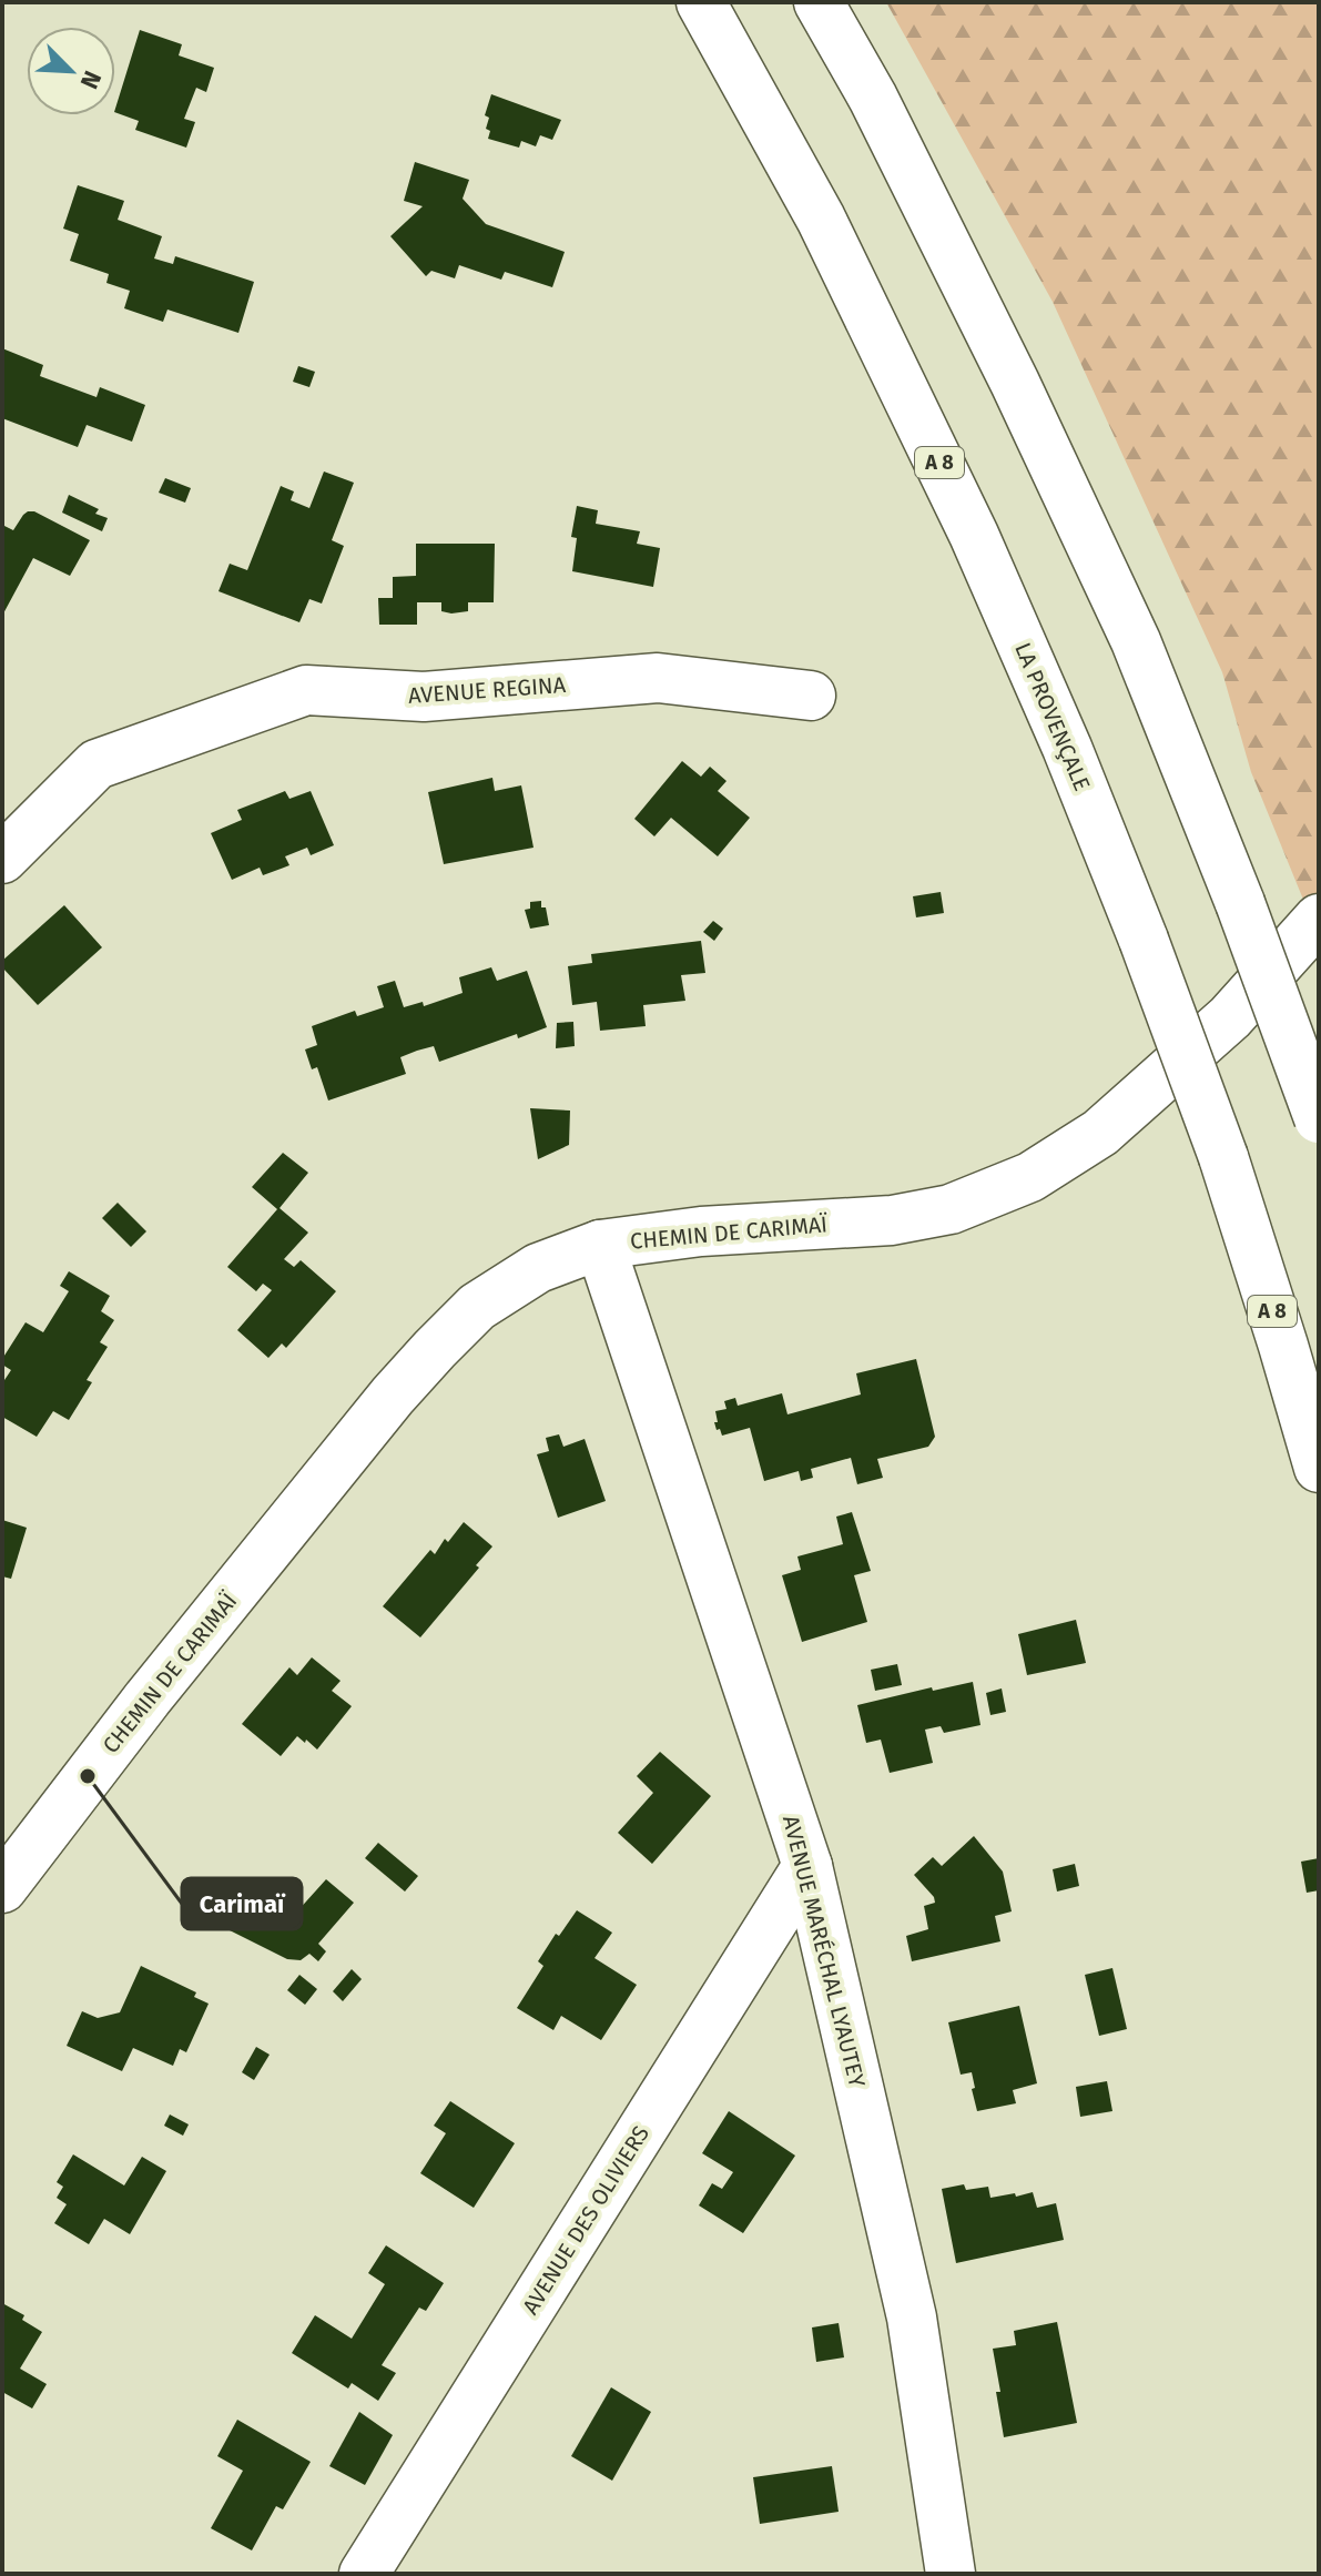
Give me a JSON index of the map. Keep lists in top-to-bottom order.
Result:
{
  "streets": {
    "main road": [
      "A 8",
      "AVENUE REGINA",
      "LA PROVENÇALE",
      "CHEMIN DE CARIMAÏ",
      "AVENUE MARÉCHAL LYAUTEY",
      "AVENUE DES OLIVIERS"
    ]
  },
  "crossings": [
    ["CHEMIN DE CARIMAÏ", "AVENUE MARÉCHAL LYAUTEY"],
    ["AVENUE MARÉCHAL LYAUTEY", "AVENUE DES OLIVIERS"]
  ],
  "places": ["Carimaï"],
  "north": "bottom right"
}
